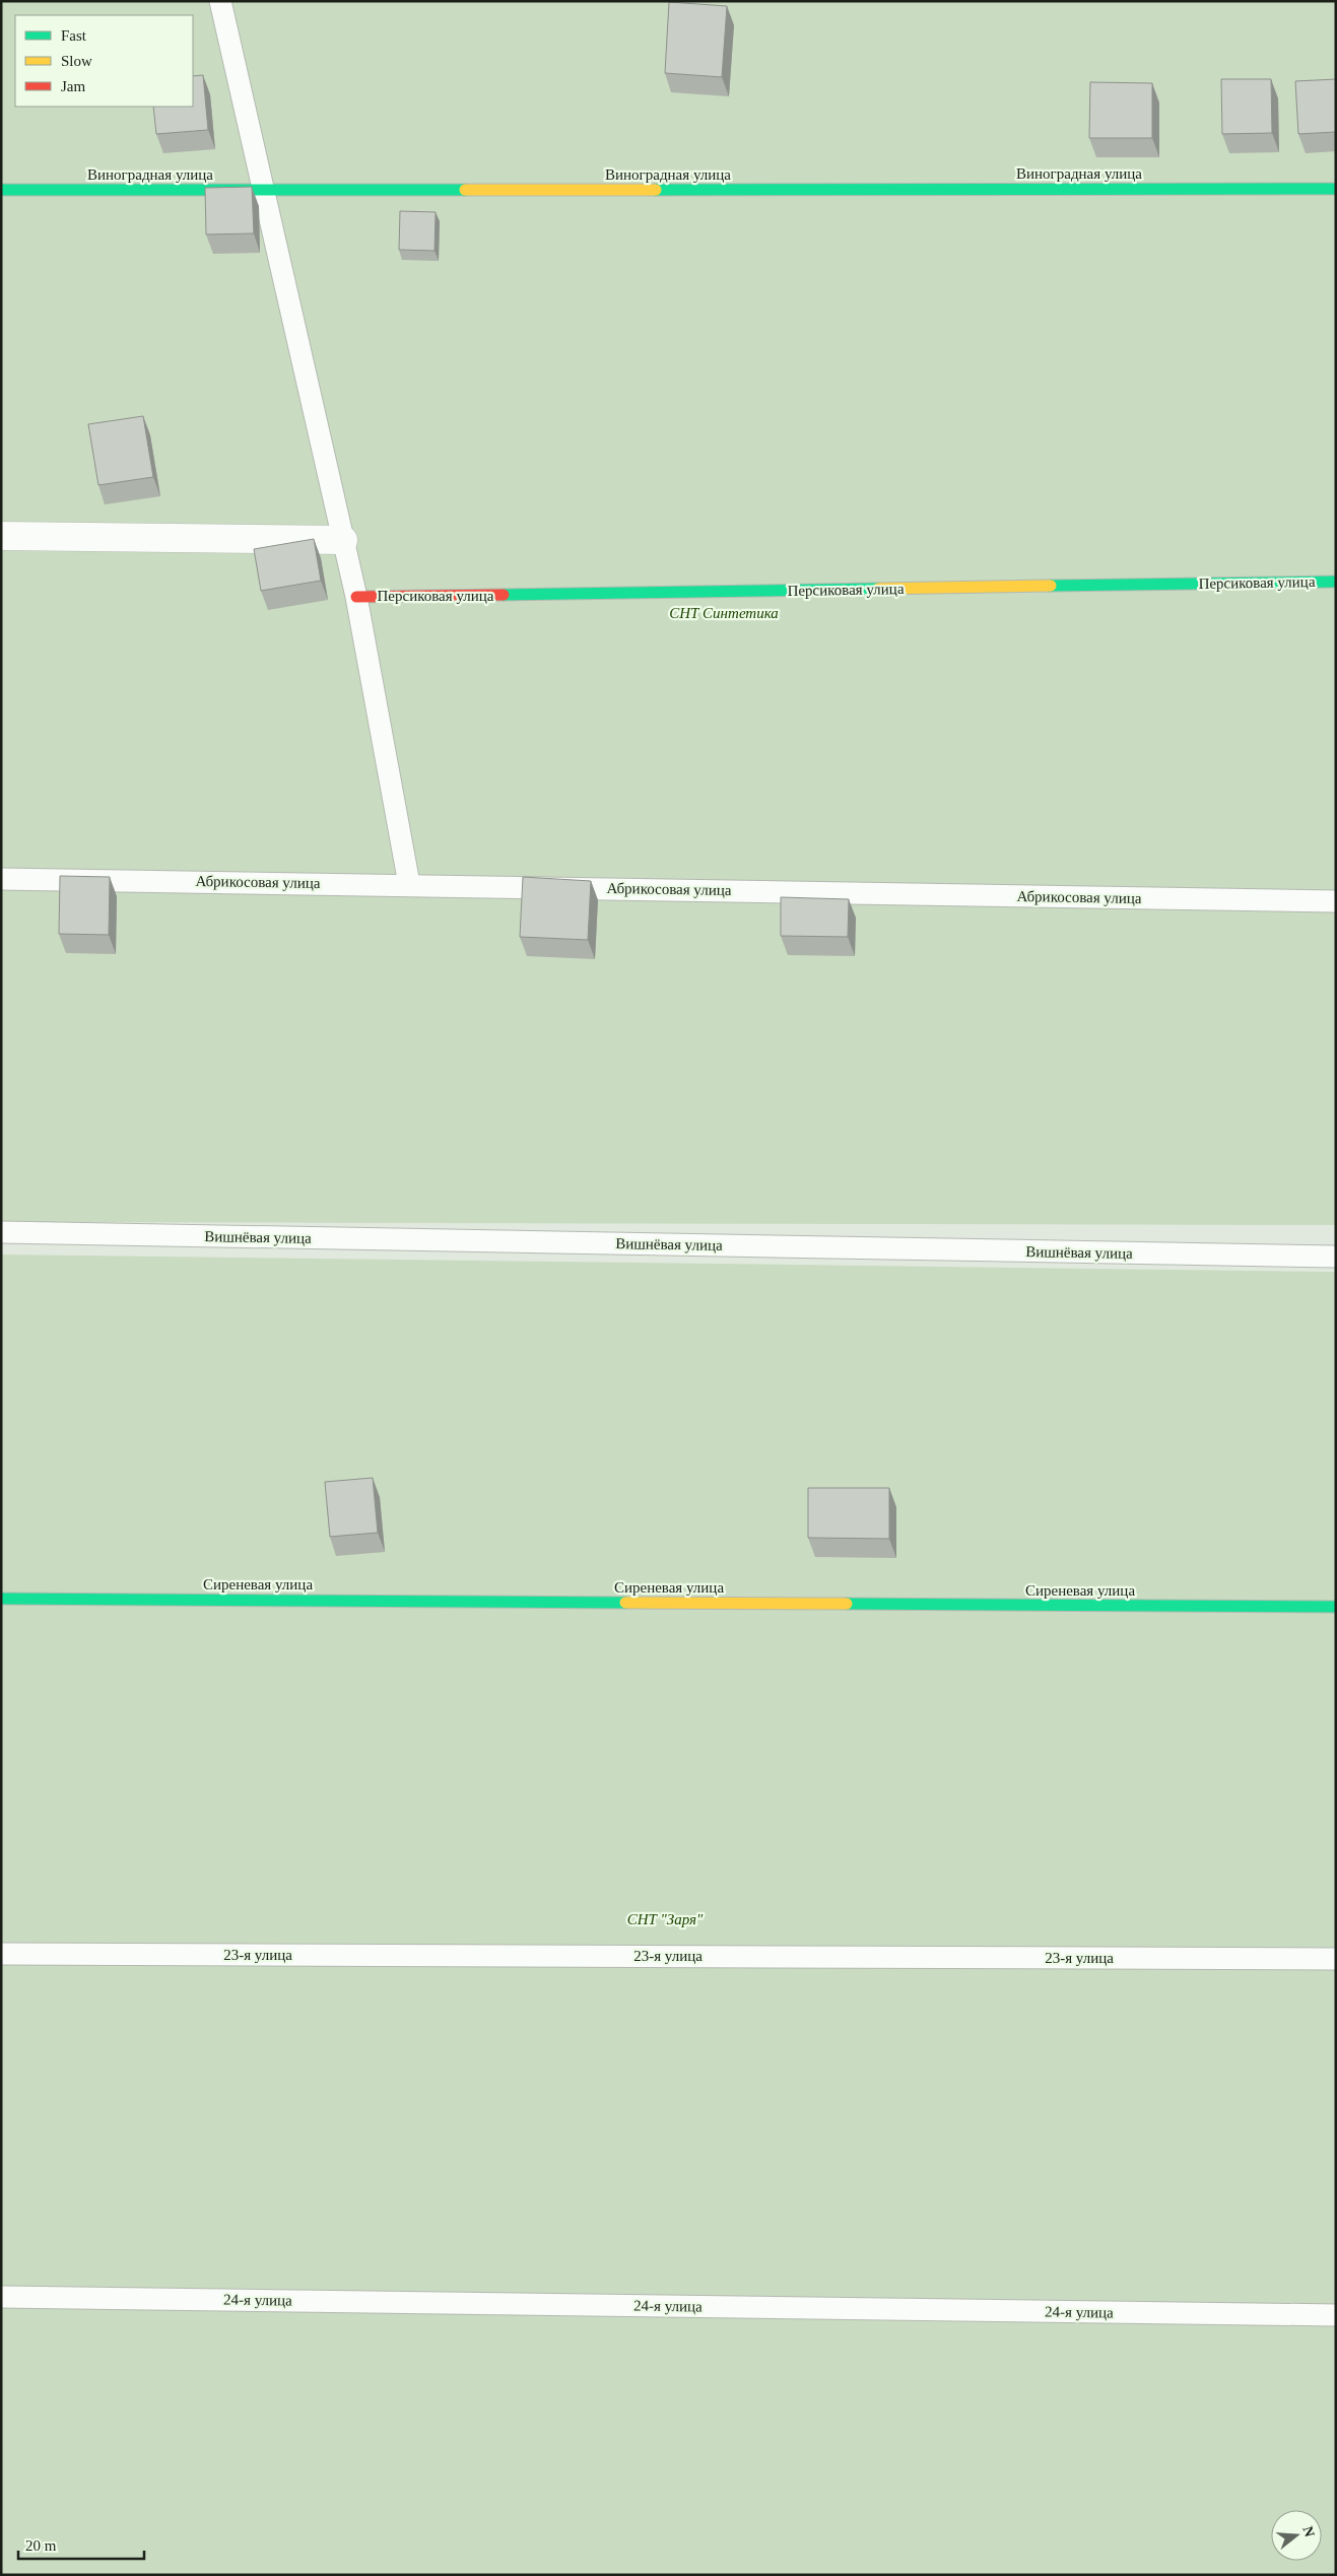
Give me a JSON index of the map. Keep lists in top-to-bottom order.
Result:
{
  "streets": {
    "street": ["Виноградная улица", "Персиковая улица", "Сиреневая улица"],
    "lane": [
      "Абрикосовая улица",
      "Вишнёвая улица",
      "23-я улица",
      "24-я улица"
    ]
  },
  "parks": ["СНТ Синтетика", "СНТ \"Заря\""],
  "legend": ["Fast", "Slow", "Jam"],
  "scale_bar": "20 m",
  "north": "right"
}
